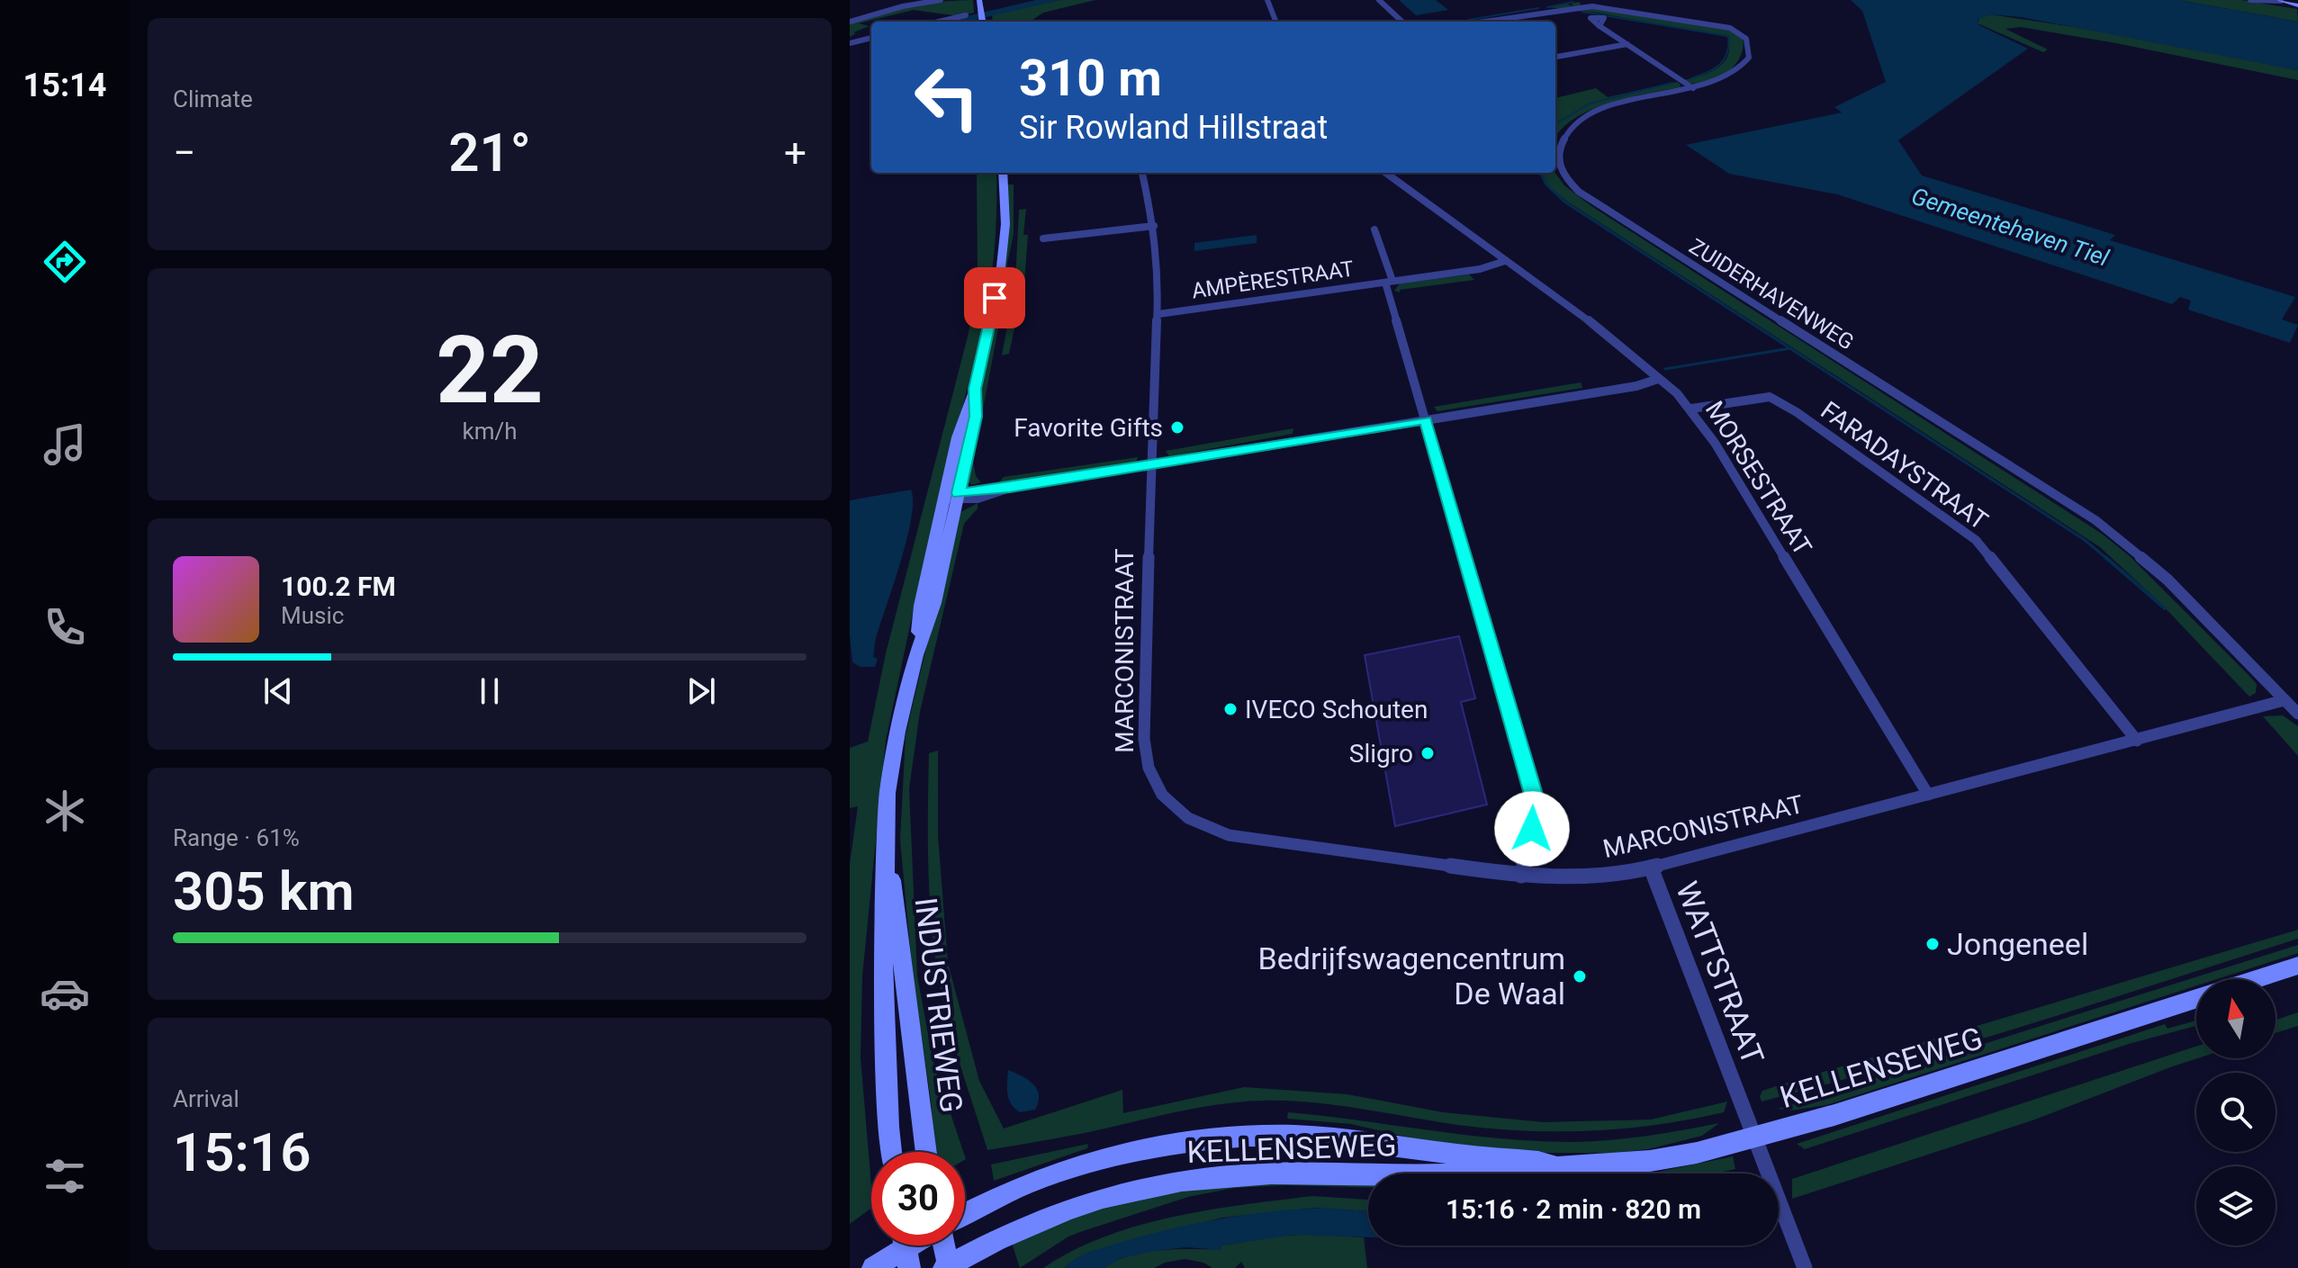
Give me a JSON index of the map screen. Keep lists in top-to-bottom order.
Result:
{
  "streets": {
    "main road": ["INDUSTRIEWEG", "KELLENSEWEG"],
    "street": [
      "AMPÈRESTRAAT",
      "ZUIDERHAVENWEG",
      "FARADAYSTRAAT",
      "MORSESTRAAT",
      "MARCONISTRAAT",
      "WATTSTRAAT"
    ]
  },
  "crossings": [
    ["AMPÈRESTRAAT", "MORSESTRAAT"],
    ["AMPÈRESTRAAT", "MARCONISTRAAT"],
    ["ZUIDERHAVENWEG", "MARCONISTRAAT"],
    ["FARADAYSTRAAT", "MORSESTRAAT"],
    ["FARADAYSTRAAT", "MARCONISTRAAT"],
    ["MORSESTRAAT", "MARCONISTRAAT"],
    ["MARCONISTRAAT", "WATTSTRAAT"],
    ["WATTSTRAAT", "KELLENSEWEG"]
  ],
  "water": ["Gemeentehaven Tiel"],
  "places": [
    "Favorite Gifts",
    "IVECO Schouten",
    "Sligro",
    "Jongeneel",
    "Bedrijfswagencentrum De Waal"
  ],
  "north": "top",
  "page": {
    "tabs": "15:14",
    "tile": [
      "Climate",
      ["22", "km/h"],
      ["Range · 61%", "305 km"],
      ["Arrival", "15:16"]
    ],
    "turn": ["310 m", "Sir Rowland Hillstraat"],
    "heat": ["−", "21°", "+"],
    "song": ["100.2 FM", "Music"],
    "limit": "30",
    "trip": "15:16 · 2 min · 820 m"
  }
}
